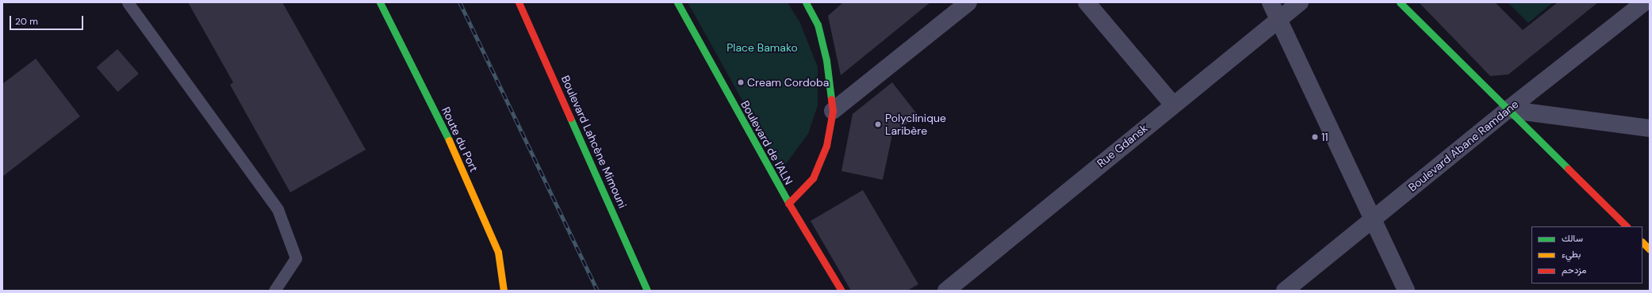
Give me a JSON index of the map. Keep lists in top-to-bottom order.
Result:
{
  "streets": {
    "main road": ["Route du Port", "Boulevard Lahcène Mimouni", "Boulevard de l'ALN"],
    "street": ["Rue Gdansk", "Boulevard Abane Ramdane"]
  },
  "parks": ["Place Bamako"],
  "places": ["Cream Cordoba", "Polyclinique Laribère", "11"],
  "legend": ["سالك", "بطيء", "مزدحم"],
  "scale_bar": "20 m"
}
